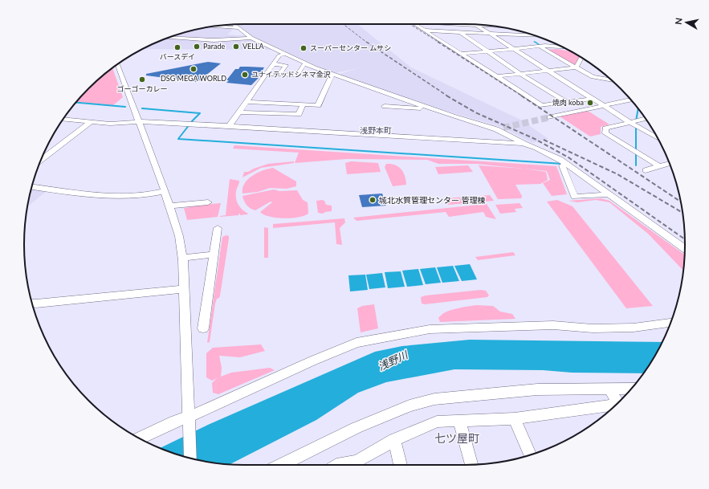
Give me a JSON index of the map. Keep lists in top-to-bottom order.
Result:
{
  "districts": ["浅野本町", "七ツ屋町"],
  "water": ["浅野川"],
  "places": [
    "Parade",
    "VELLA",
    "バースデイ",
    "スーパーセンター ムサシ",
    "DSG MEGA WORLD",
    "ユナイテッドシネマ金沢",
    "ゴーゴーカレー",
    "焼肉 koba",
    "城北水質管理センター 管理棟"
  ],
  "north": "left"
}
